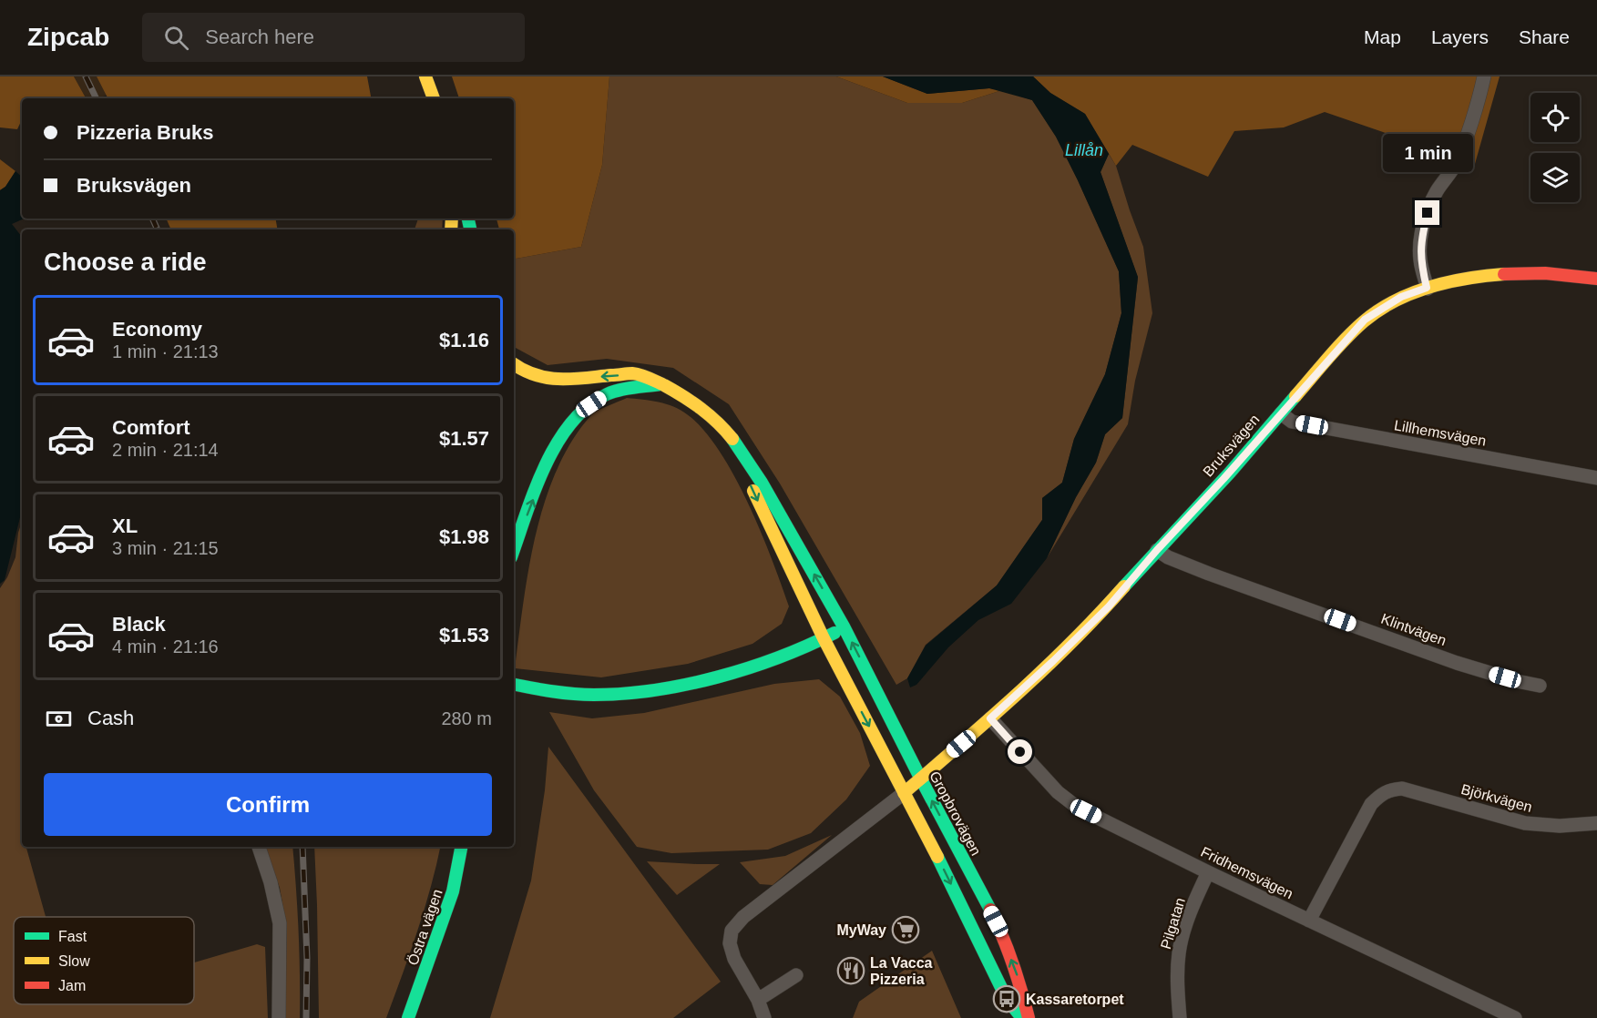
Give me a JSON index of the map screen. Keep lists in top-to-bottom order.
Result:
{
  "streets": {
    "street": [
      "Lillhemsvägen",
      "Bruksvägen",
      "Klintvägen",
      "Björkvägen",
      "Gropbrovägen",
      "Fridhemsvägen",
      "Pilgatan",
      "Östra vägen"
    ]
  },
  "crossings": [
    ["Lillhemsvägen", "Bruksvägen"],
    ["Bruksvägen", "Klintvägen"],
    ["Bruksvägen", "Gropbrovägen"],
    ["Bruksvägen", "Fridhemsvägen"],
    ["Björkvägen", "Fridhemsvägen"],
    ["Fridhemsvägen", "Pilgatan"]
  ],
  "water": ["Lillån"],
  "places": {
    "supermarket": ["MyWay"],
    "restaurant": ["La Vacca Pizzeria"],
    "bus stop": ["Kassaretorpet"]
  },
  "legend": ["Fast", "Slow", "Jam"],
  "page": {
    "header": "Zipcab",
    "search": "Search here",
    "nav": ["Map", "Layers", "Share"],
    "banner": ["Pizzeria Bruks", "Bruksvägen"],
    "bubble": "1 min",
    "heading": "Choose a ride",
    "list": [
      {
        "name": "Economy",
        "note": "1 min · 21:13",
        "value": "$1.16"
      },
      {
        "name": "Comfort",
        "note": "2 min · 21:14",
        "value": "$1.57"
      },
      {
        "name": "XL",
        "note": "3 min · 21:15",
        "value": "$1.98"
      },
      {
        "name": "Black",
        "note": "4 min · 21:16",
        "value": "$1.53"
      }
    ],
    "pay": ["Cash", "280 m"],
    "buttons": "Confirm"
  }
}
